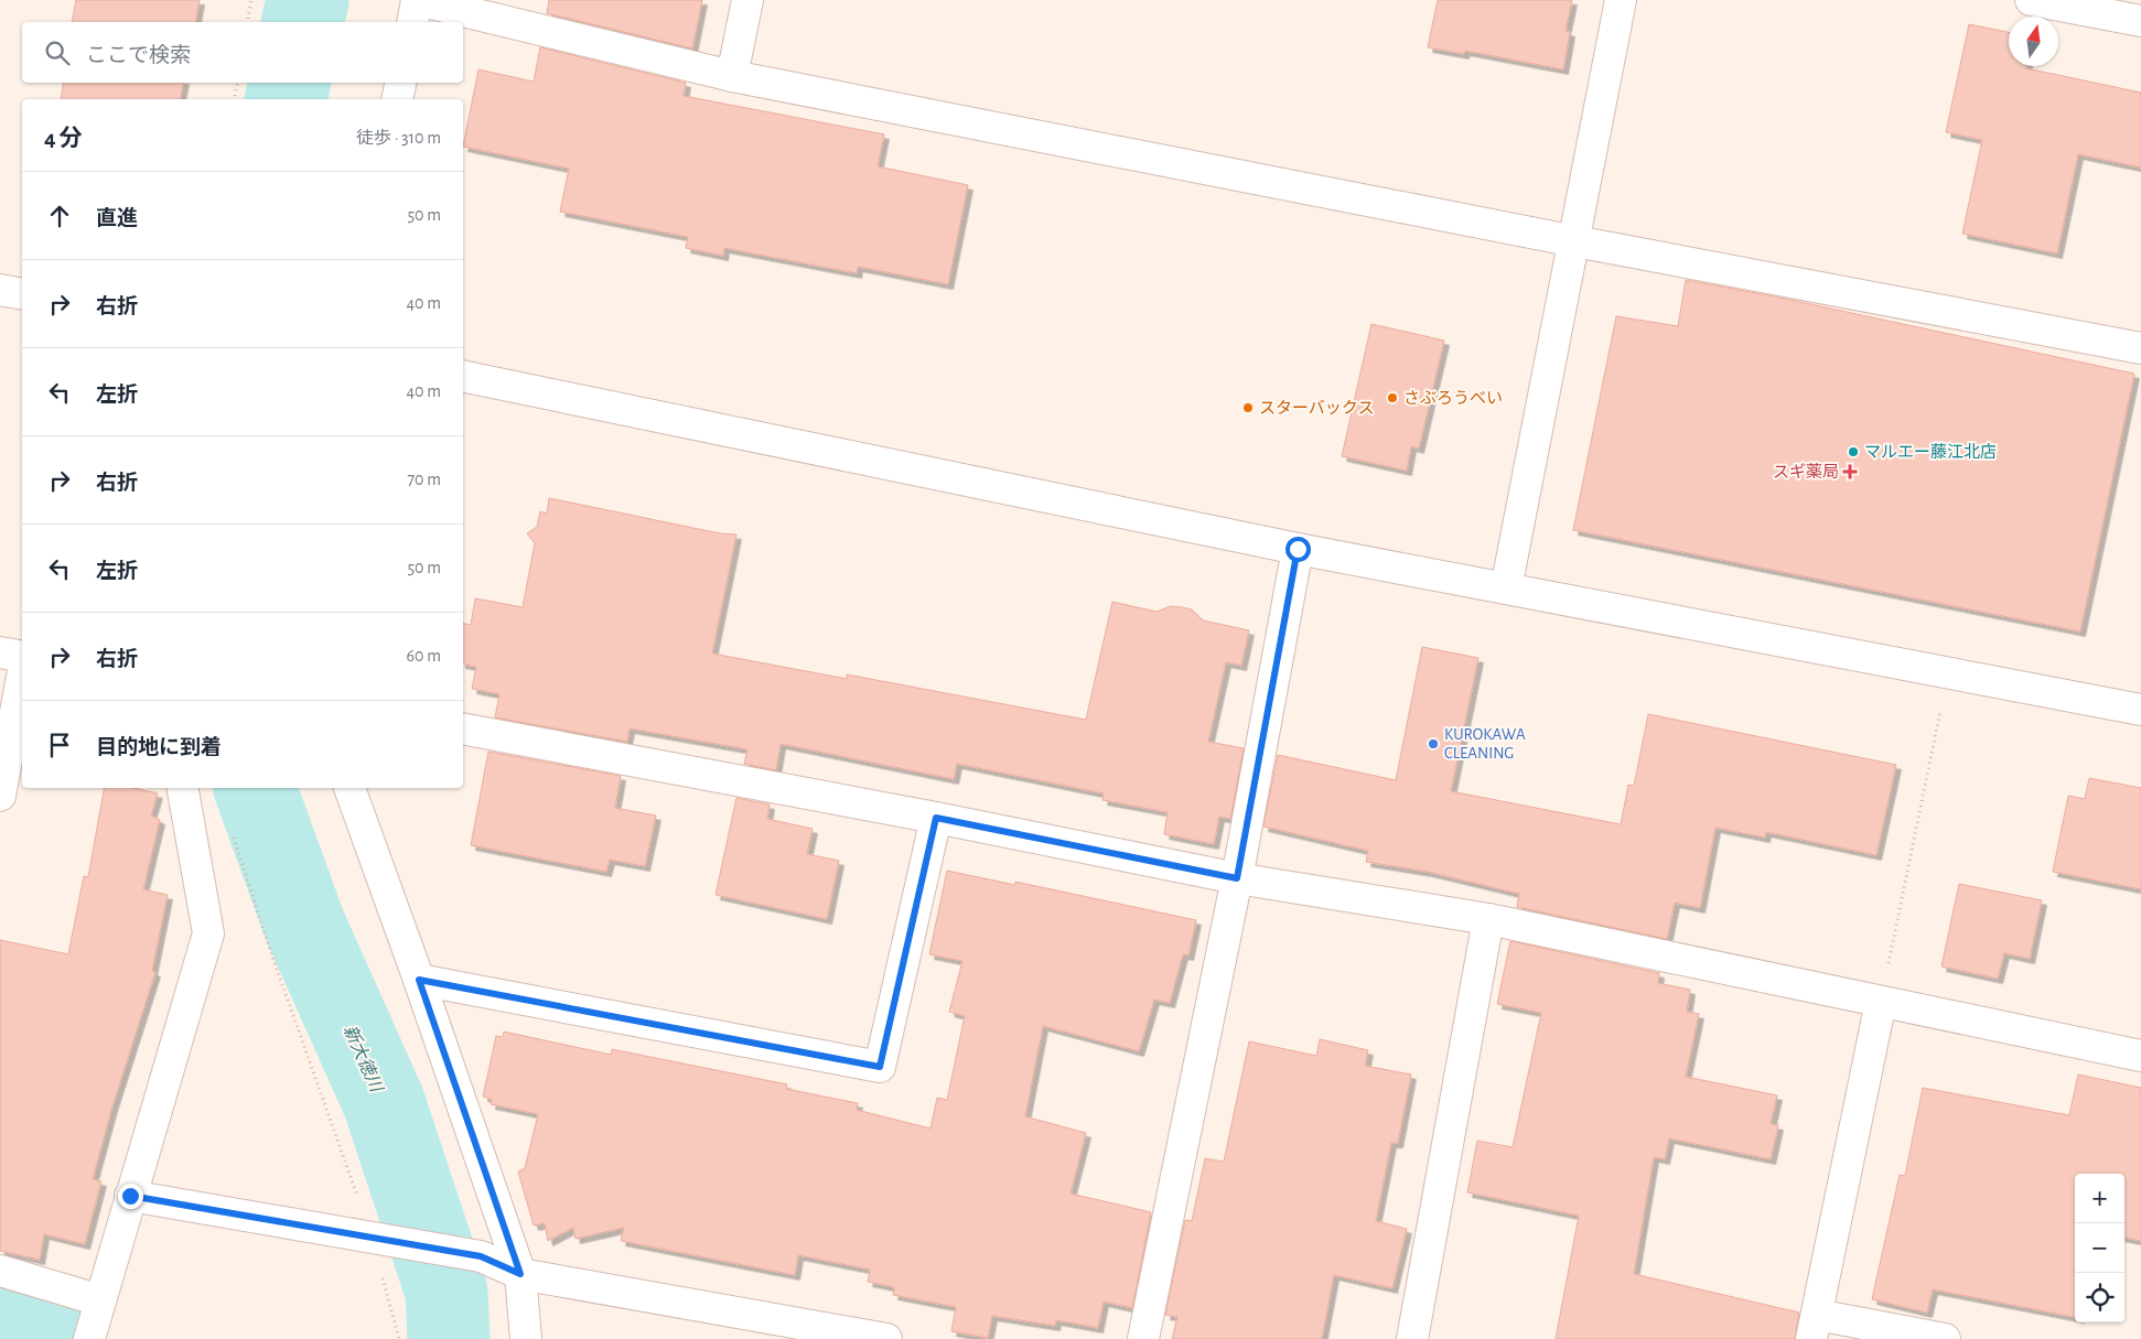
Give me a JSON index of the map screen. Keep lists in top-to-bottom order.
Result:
{
  "water": ["新大徳川"],
  "places": {
    "other": [
      "さぶろうべい",
      "スターバックス",
      "マルエー藤江北店",
      "KUROKAWA CLEANING"
    ],
    "health": ["スギ薬局"]
  },
  "north": "top",
  "page": {
    "search": "ここで検索",
    "heading": ["4 分", "徒歩 · 310 m"],
    "list": [
      ["直進", "50 m"],
      ["右折", "40 m"],
      ["左折", "40 m"],
      ["右折", "70 m"],
      ["左折", "50 m"],
      ["右折", "60 m"],
      "目的地に到着"
    ],
    "map_buttons": ["+", "−"]
  }
}
